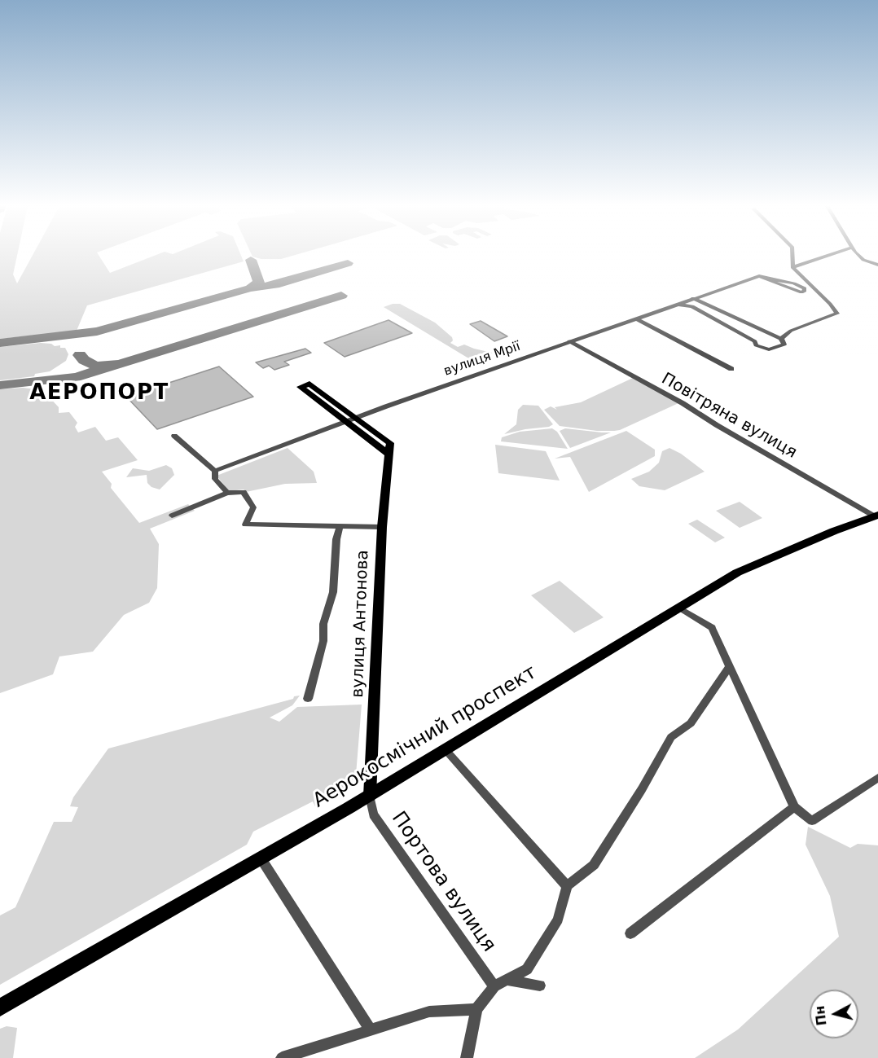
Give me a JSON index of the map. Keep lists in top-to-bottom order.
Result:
{
  "streets": {
    "highway": ["Аерокосмічний проспект"],
    "main road": ["вулиця Антонова"],
    "street": ["вулиця Мрії", "Повітряна вулиця", "Портова вулиця"]
  },
  "crossings": [
    ["вулиця Мрії", "Повітряна вулиця"],
    ["Повітряна вулиця", "Аерокосмічний проспект"],
    ["вулиця Антонова", "Аерокосмічний проспект"],
    ["вулиця Антонова", "Портова вулиця"],
    ["Аерокосмічний проспект", "Портова вулиця"]
  ],
  "districts": ["АЕРОПОРТ"],
  "north": "left"
}
